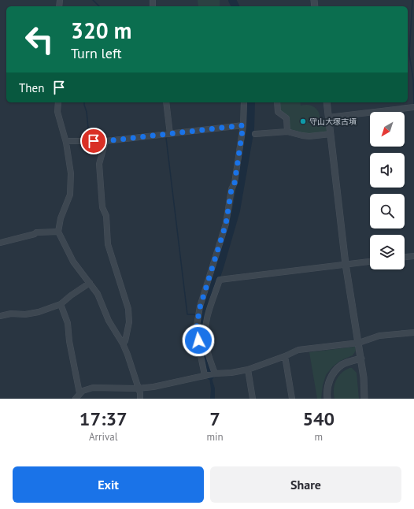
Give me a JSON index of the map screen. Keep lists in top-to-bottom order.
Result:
{
  "places": ["守山大塚古墳"],
  "north": "bottom left",
  "page": {
    "turn": ["320 m", "Turn left"],
    "then": "Then",
    "eta": [
      "17:37",
      "Arrival",
      "7",
      "min",
      "540",
      "m"
    ],
    "buttons": ["Exit", "Share"]
  }
}
